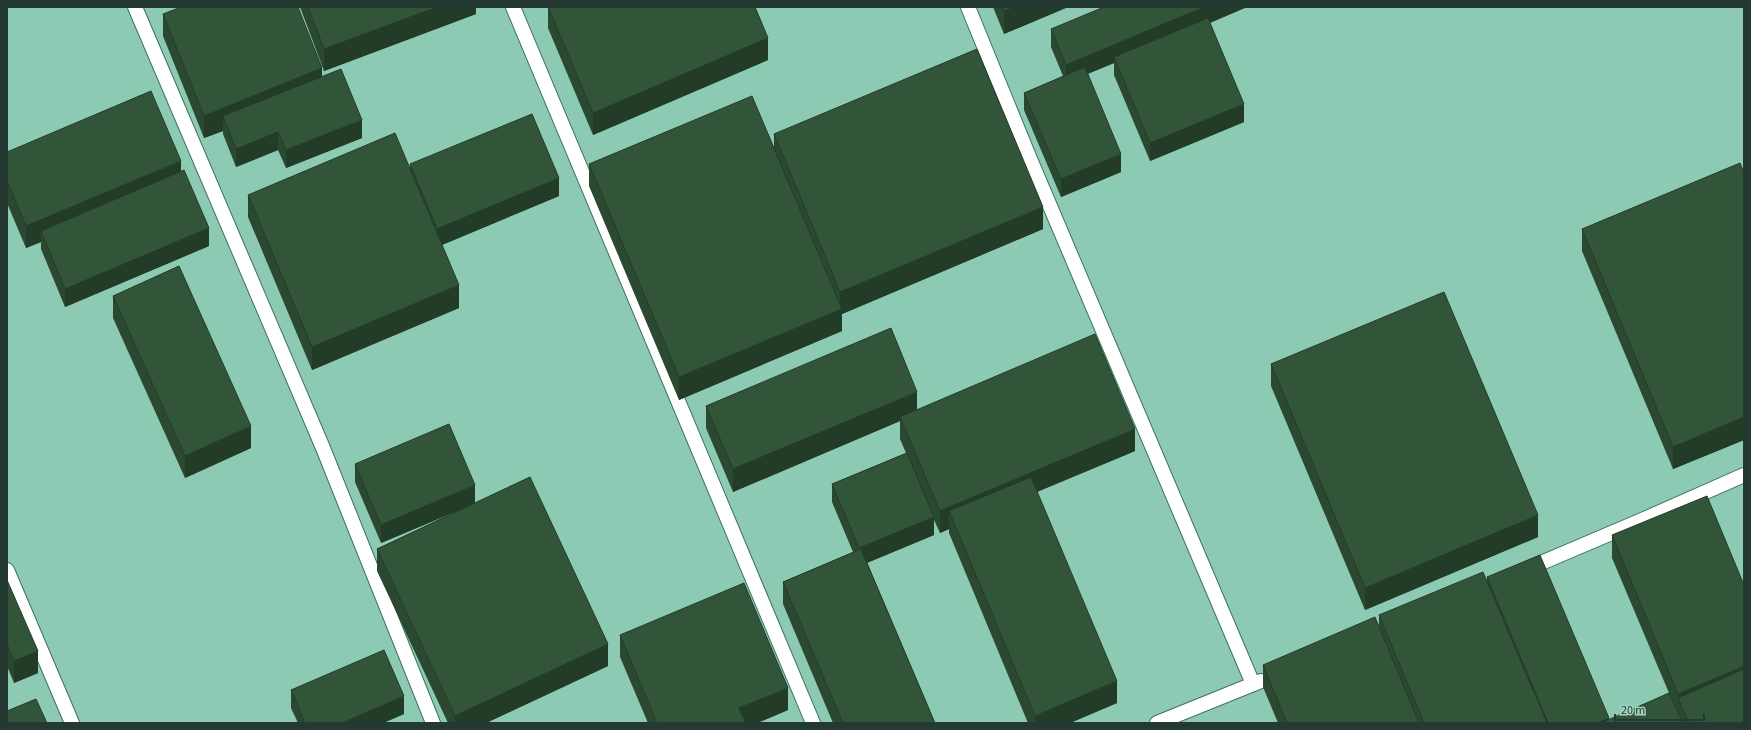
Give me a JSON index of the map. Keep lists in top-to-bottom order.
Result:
{
  "scale_bar": "20 m"
}
